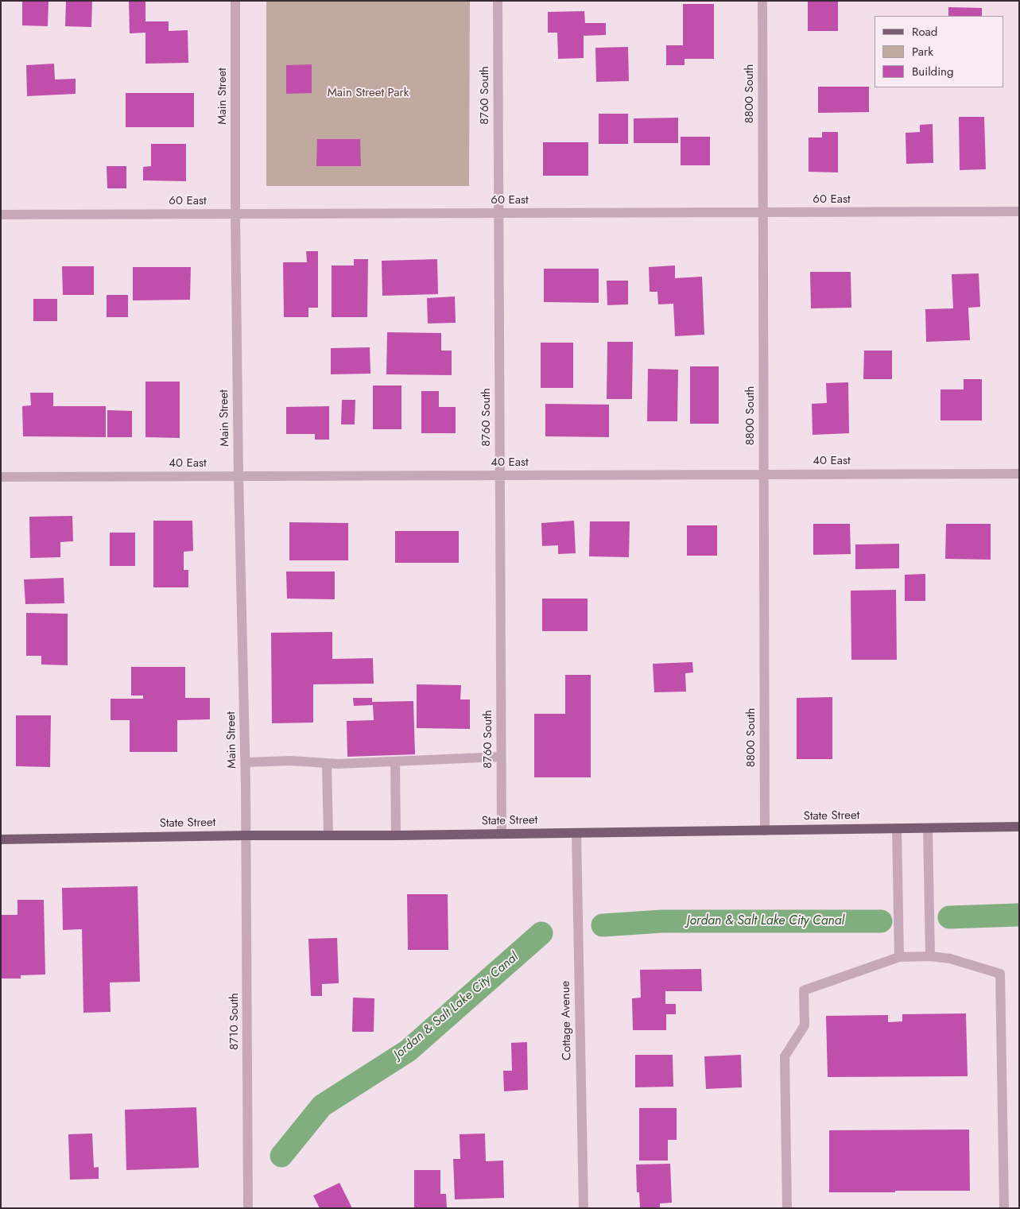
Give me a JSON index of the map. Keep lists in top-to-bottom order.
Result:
{
  "streets": {
    "main road": ["State Street"],
    "street": [
      "8800 South",
      "8760 South",
      "Main Street",
      "60 East",
      "40 East",
      "Cottage Avenue",
      "8710 South"
    ]
  },
  "crossings": [
    ["8800 South", "60 East"],
    ["8800 South", "40 East"],
    ["8800 South", "State Street"],
    ["8760 South", "60 East"],
    ["8760 South", "40 East"],
    ["8760 South", "State Street"],
    ["Main Street", "60 East"],
    ["Main Street", "40 East"],
    ["Main Street", "State Street"],
    ["Main Street", "8710 South"],
    ["State Street", "Cottage Avenue"],
    ["State Street", "8710 South"]
  ],
  "water": ["Jordan & Salt Lake City Canal"],
  "parks": ["Main Street Park"],
  "legend": ["Road", "Park", "Building"]
}
